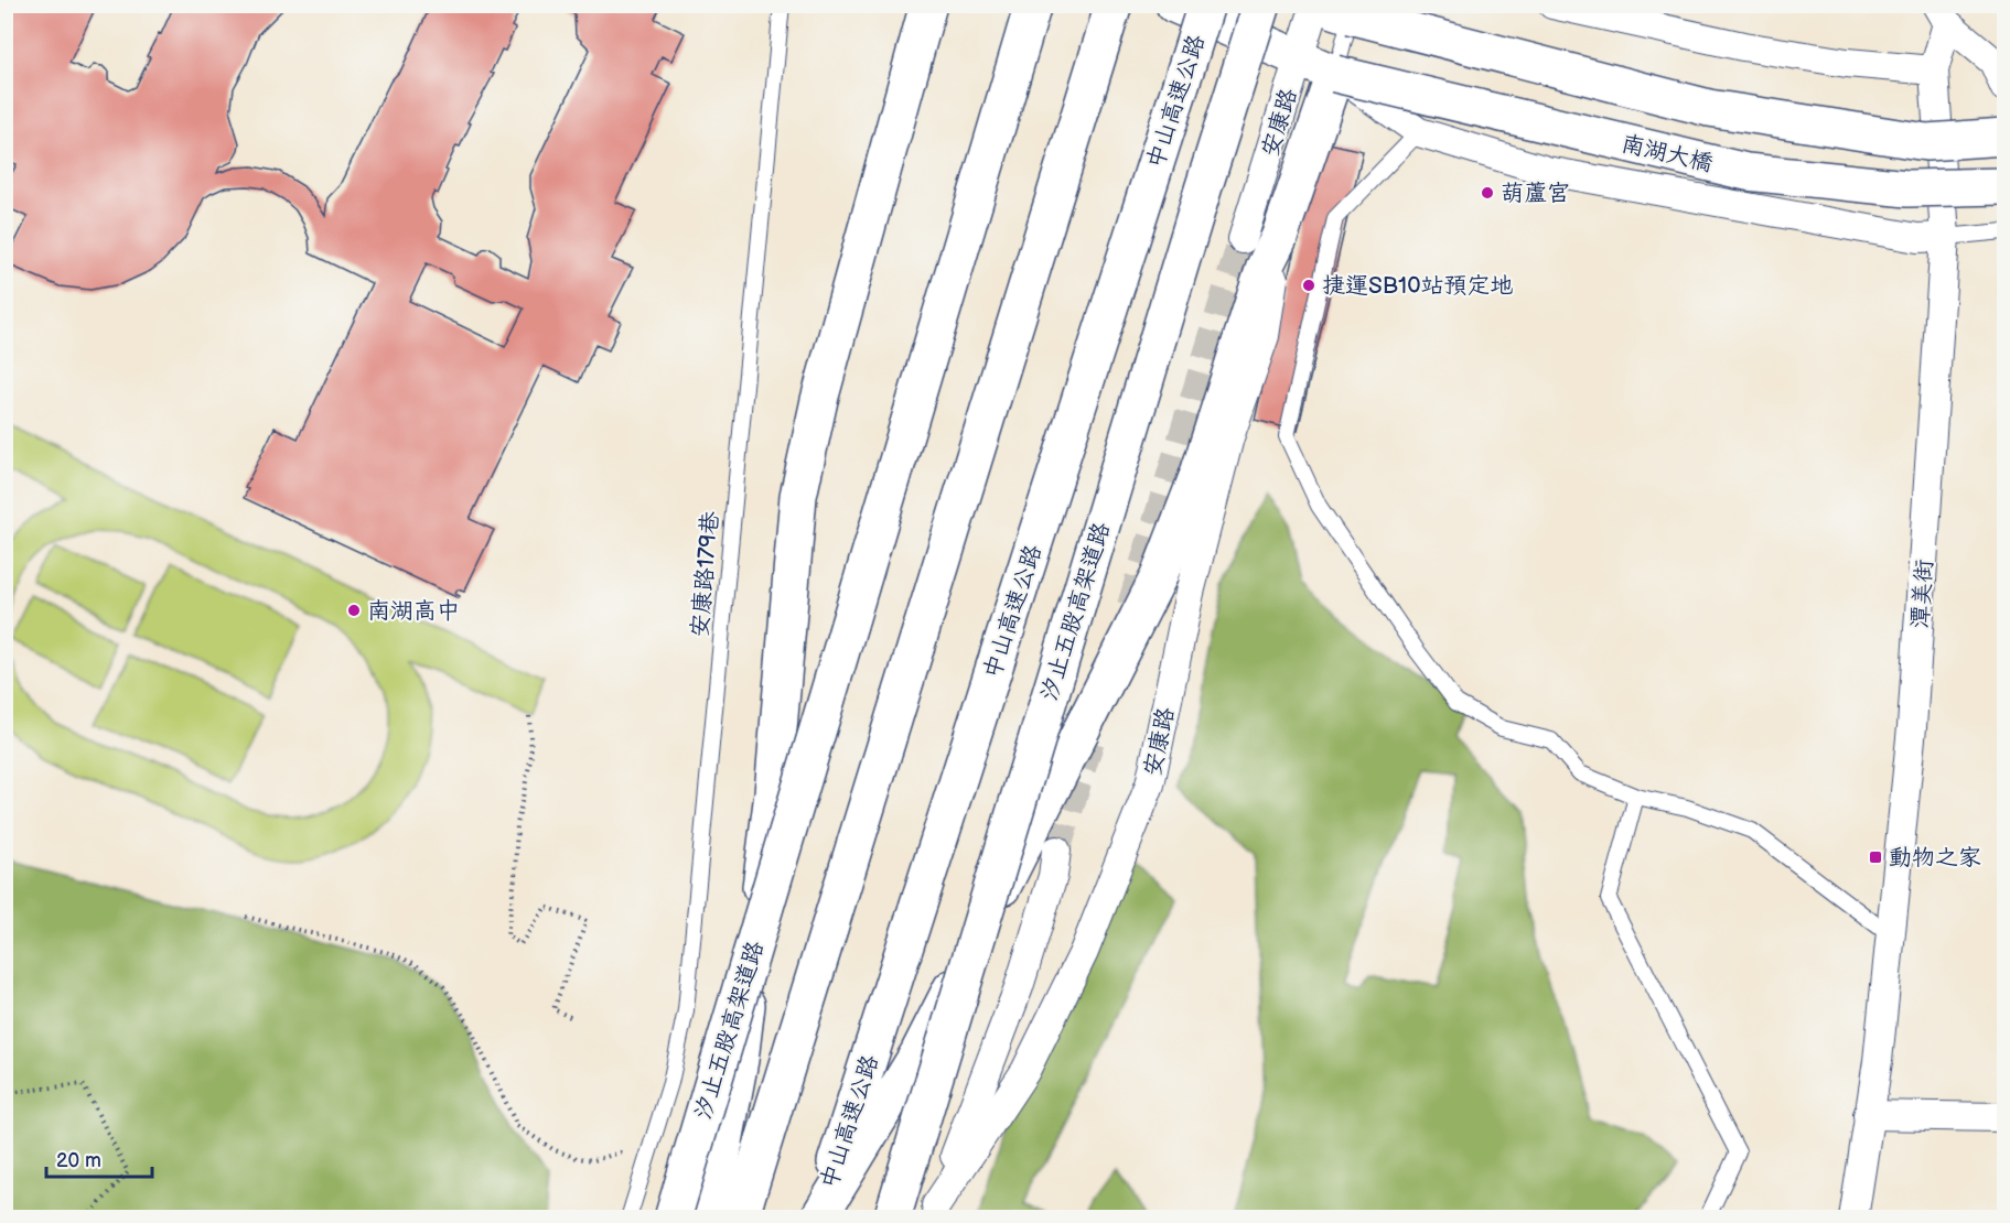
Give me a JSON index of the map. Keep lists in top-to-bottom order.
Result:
{
  "streets": {
    "main road": ["中山高速公路", "南湖大橋", "汐止五股高架道路"],
    "street": ["安康路", "潭美街"],
    "lane": ["安康路179巷"]
  },
  "crossings": [
    ["安康路", "南湖大橋"]
  ],
  "places": {
    "other": ["葫蘆宮", "捷運SB10站預定地", "南湖高中"],
    "transit": ["動物之家"]
  },
  "scale_bar": "20 m"
}
